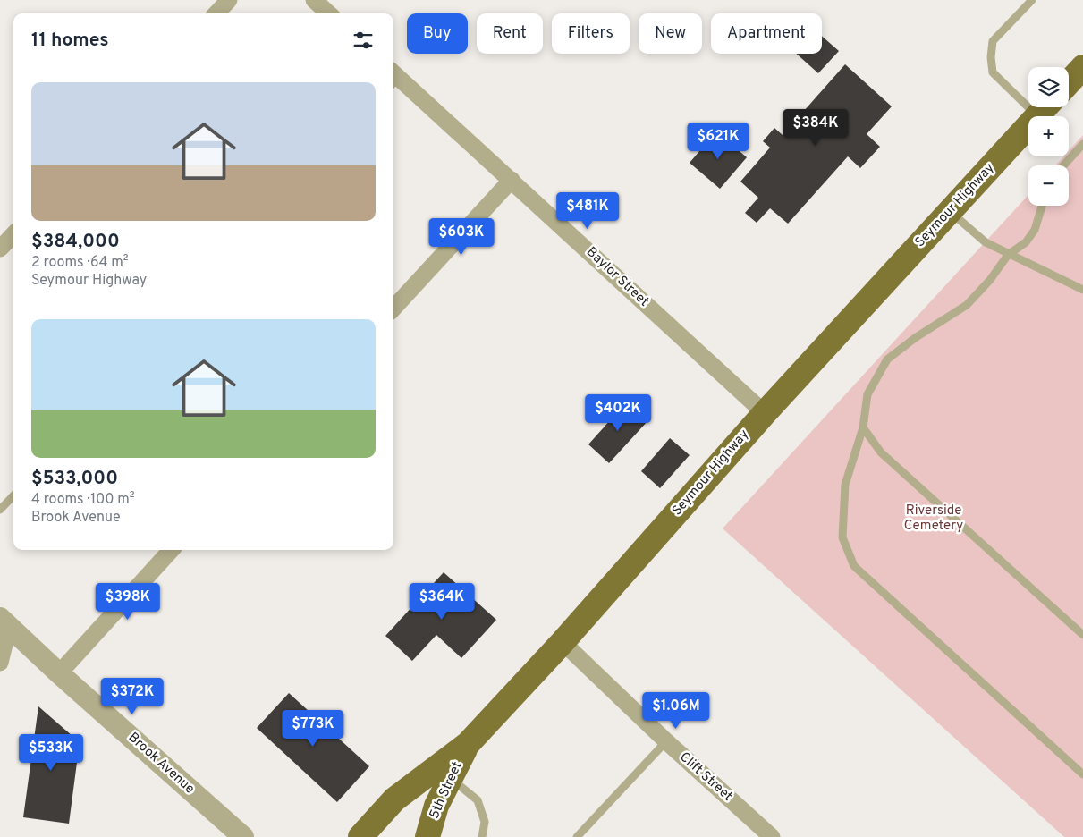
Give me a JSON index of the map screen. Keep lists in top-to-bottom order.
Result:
{
  "streets": {
    "main road": ["Seymour Highway", "5th Street"],
    "street": ["Baylor Street", "Brook Avenue", "Clift Street"]
  },
  "crossings": [
    ["Seymour Highway", "Baylor Street"],
    ["Seymour Highway", "Clift Street"],
    ["Seymour Highway", "5th Street"]
  ],
  "parks": ["Riverside Cemetery"],
  "page": {
    "chip": [
      "Buy",
      "Rent",
      "Filters",
      "New",
      "Apartment"
    ],
    "heading": "11 homes",
    "map_buttons": ["+", "−"],
    "list": [
      {
        "name": "$384,000",
        "note": "2 rooms · 64 m² · Seymour Highway"
      },
      {
        "name": "$533,000",
        "note": "4 rooms · 100 m² · Brook Avenue"
      }
    ],
    "price": [
      "$384K",
      "$621K",
      "$481K",
      "$603K",
      "$402K",
      "$398K",
      "$364K",
      "$372K",
      "$1.06M",
      "$773K",
      "$533K"
    ]
  }
}
